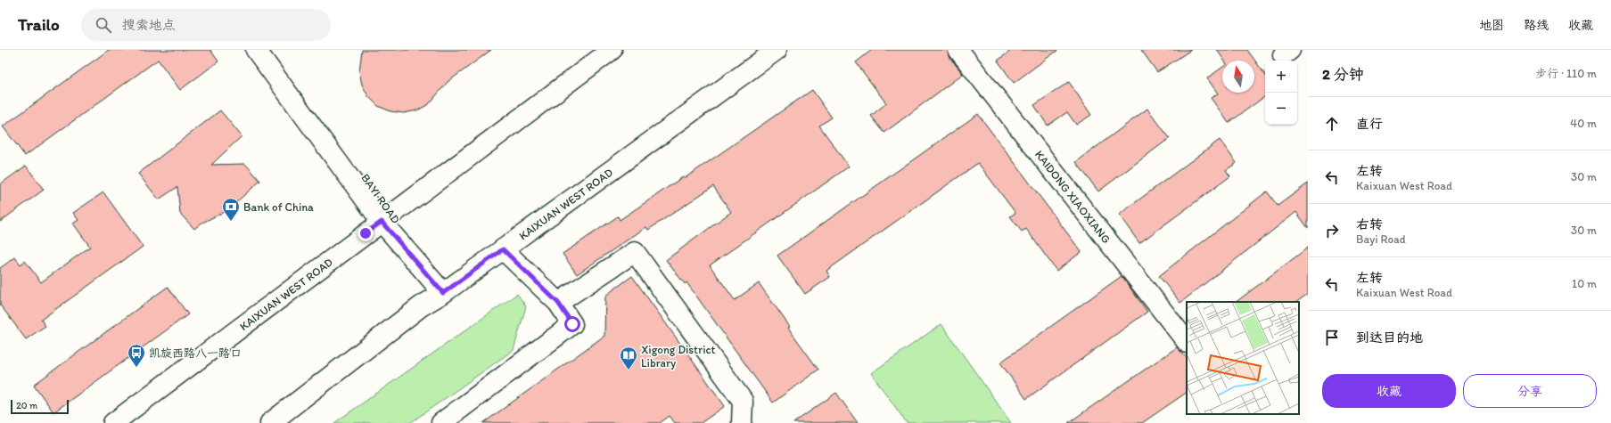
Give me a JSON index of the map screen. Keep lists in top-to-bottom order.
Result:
{
  "streets": {
    "main road": ["KAIDONG XIAOXIANG", "BAYI ROAD", "KAIXUAN WEST ROAD"]
  },
  "crossings": [
    ["BAYI ROAD", "KAIXUAN WEST ROAD"]
  ],
  "places": {
    "bank": ["Bank of China"],
    "bus stop": ["凯旋西路八一路口"],
    "library": ["Xigong District Library"]
  },
  "scale_bar": "20 m",
  "north": "top",
  "page": {
    "header": "Trailo",
    "search": "搜索地点",
    "nav": ["地图", "路线", "收藏"],
    "heading": ["2 分钟", "步行 · 110 m"],
    "map_buttons": ["+", "−"],
    "list": [
      ["直行", "40 m"],
      ["左转", "Kaixuan West Road", "30 m"],
      ["右转", "Bayi Road", "30 m"],
      ["左转", "Kaixuan West Road", "10 m"],
      "到达目的地"
    ],
    "buttons": ["收藏", "分享"],
    "scale": "20 m"
  }
}
